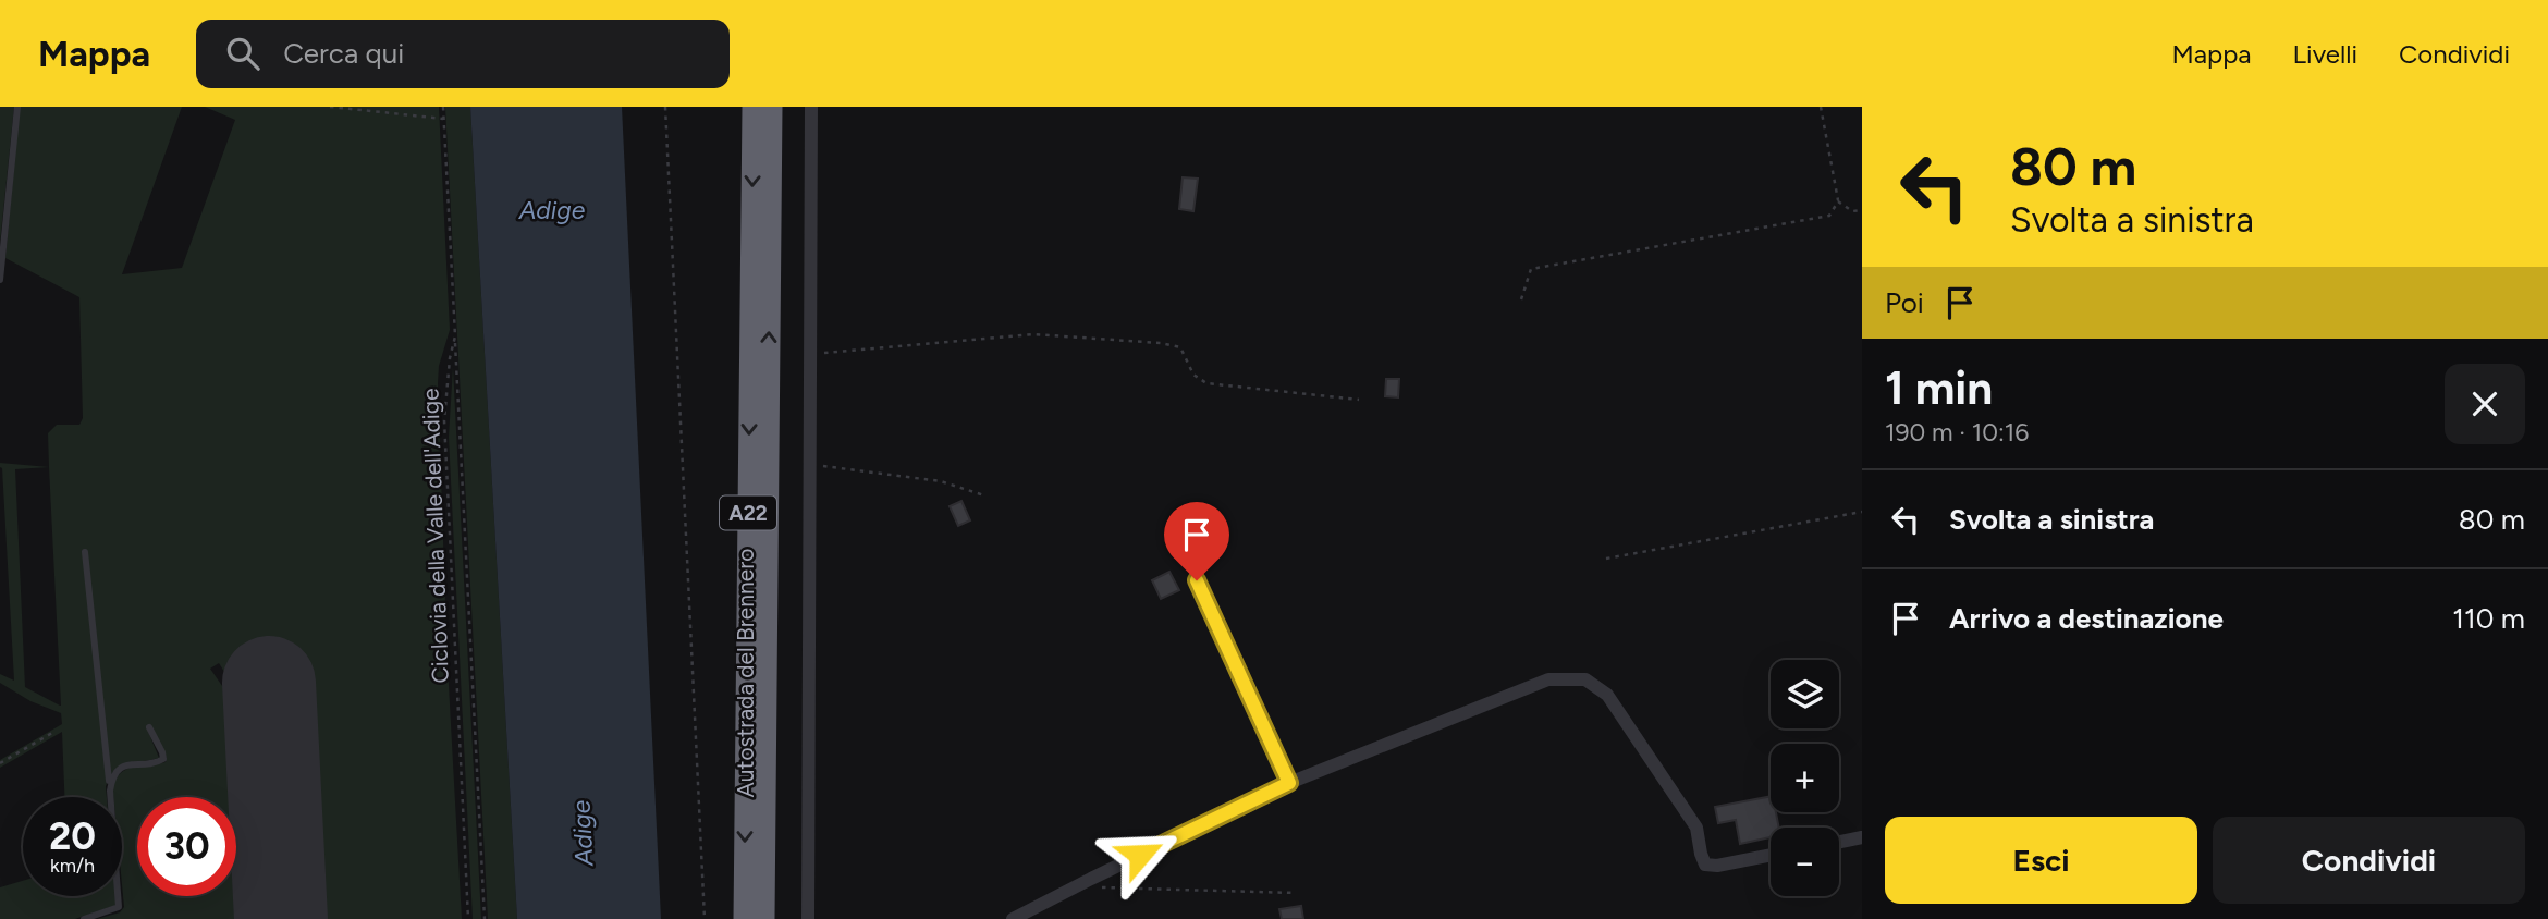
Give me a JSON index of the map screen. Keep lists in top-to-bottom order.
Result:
{
  "streets": {
    "highway": ["A22", "Autostrada del Brennero"],
    "path": ["Ciclovia della Valle dell'Adige"]
  },
  "water": ["Adige"],
  "page": {
    "header": "Mappa",
    "search": "Cerca qui",
    "nav": ["Mappa", "Livelli", "Condividi"],
    "turn": ["80 m", "Svolta a sinistra"],
    "then": "Poi",
    "heading": ["1 min", "190 m · 10:16"],
    "list": [
      {
        "name": "Svolta a sinistra",
        "value": "80 m"
      },
      {
        "name": "Arrivo a destinazione",
        "value": "110 m"
      }
    ],
    "map_buttons": ["+", "−"],
    "speed": "20 km/h",
    "limit": "30",
    "buttons": ["Esci", "Condividi"]
  }
}
